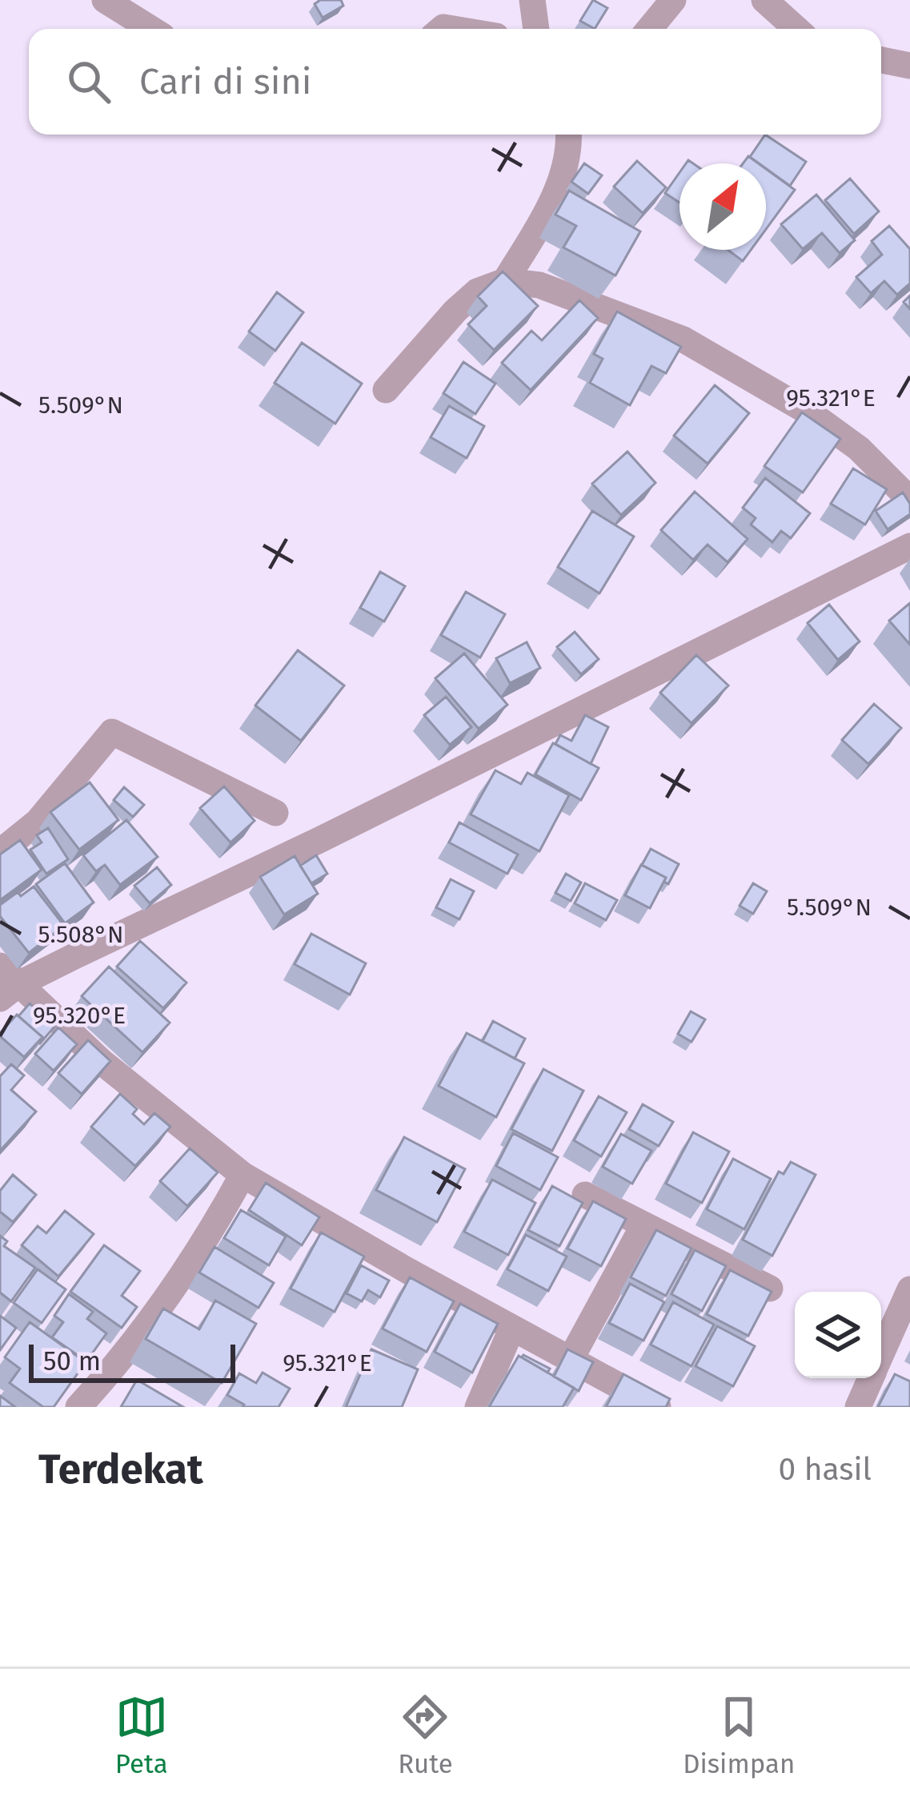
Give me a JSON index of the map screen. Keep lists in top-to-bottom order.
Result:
{
  "scale_bar": "50 m",
  "north": "top right",
  "page": {
    "search": "Cari di sini",
    "scale": "50 m",
    "heading": ["Terdekat", "0 hasil"],
    "nav": ["Peta", "Rute", "Disimpan"]
  },
  "coordinates": [
    "95.321°E",
    "5.509°N",
    "5.508°N",
    "95.320°E"
  ]
}
